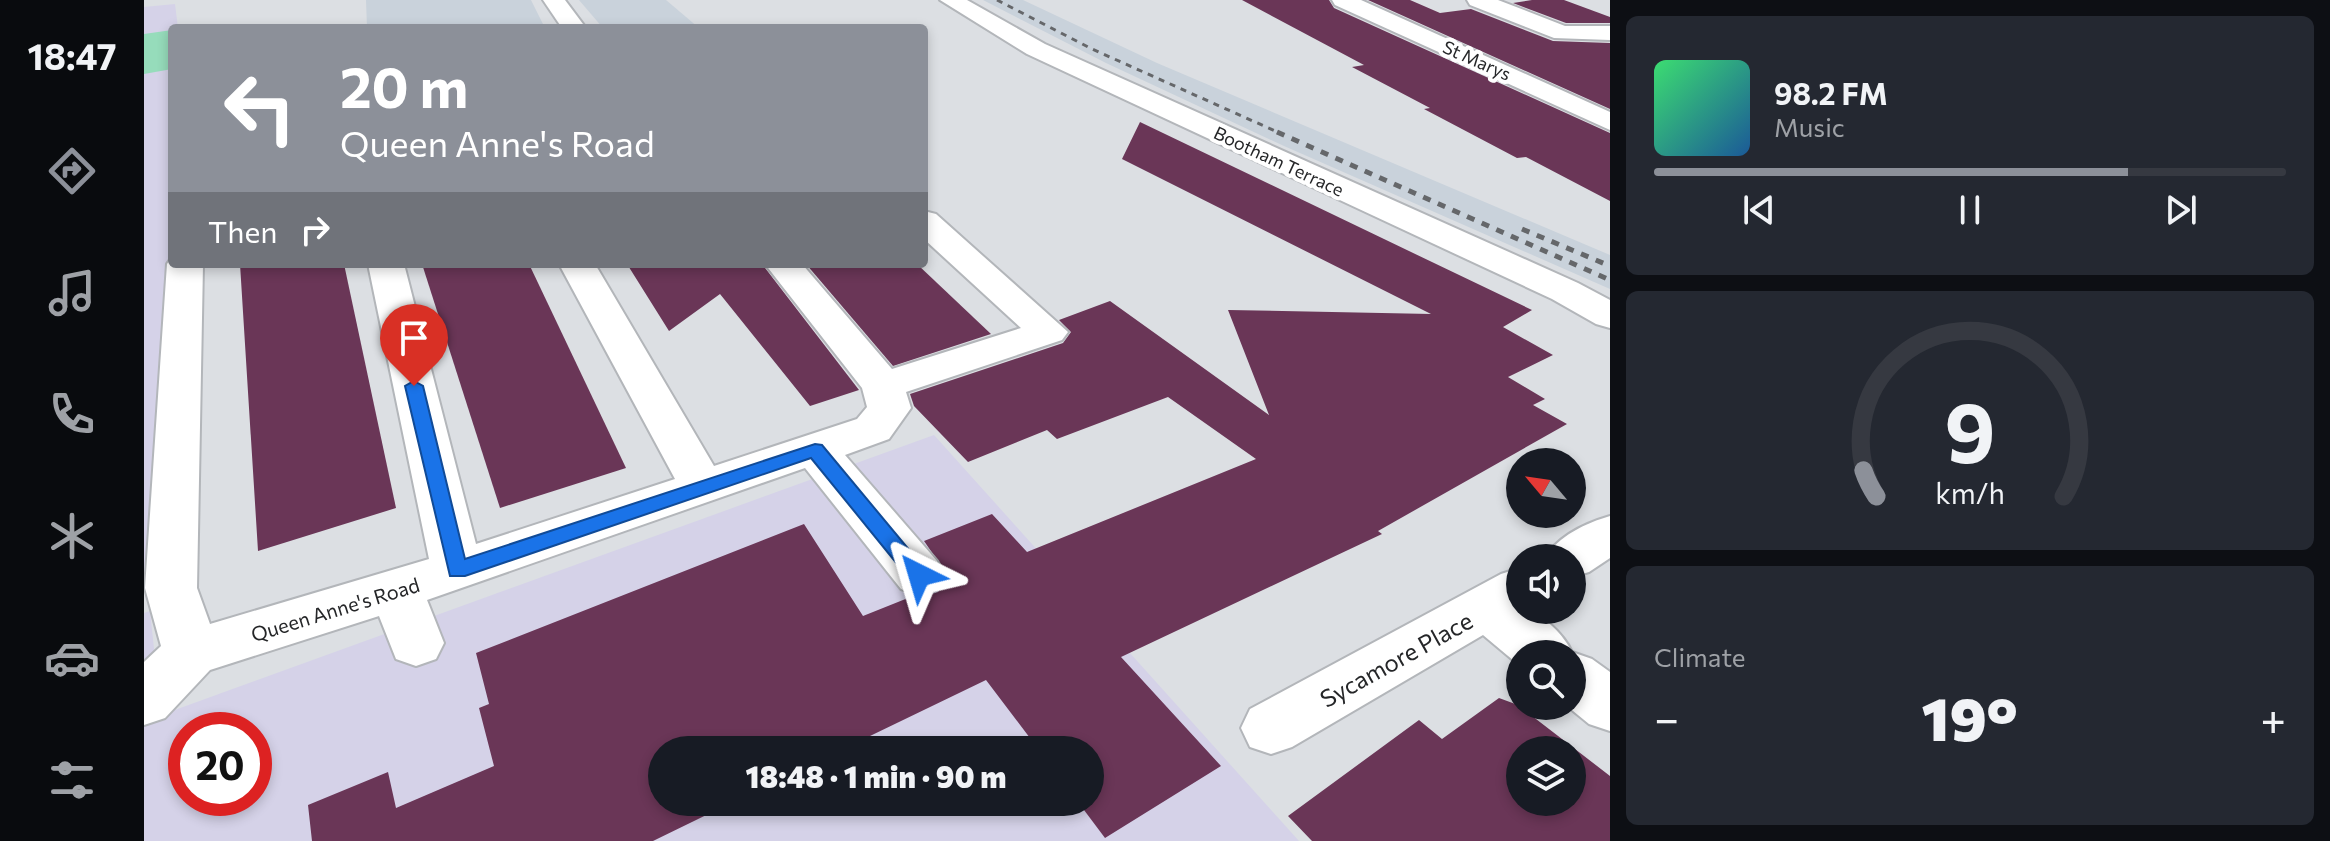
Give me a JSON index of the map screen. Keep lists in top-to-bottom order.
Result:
{
  "streets": {
    "street": [
      "St Marys",
      "Bootham Terrace",
      "Queen Anne's Road",
      "Sycamore Place"
    ]
  },
  "north": "top left",
  "page": {
    "tabs": "18:47",
    "turn": ["20 m", "Queen Anne's Road"],
    "song": ["98.2 FM", "Music"],
    "then": "Then",
    "tile": "Climate",
    "heat": ["−", "19°", "+"],
    "limit": "20",
    "trip": "18:48 · 1 min · 90 m",
    "gauge": ["9", "km/h"]
  }
}
